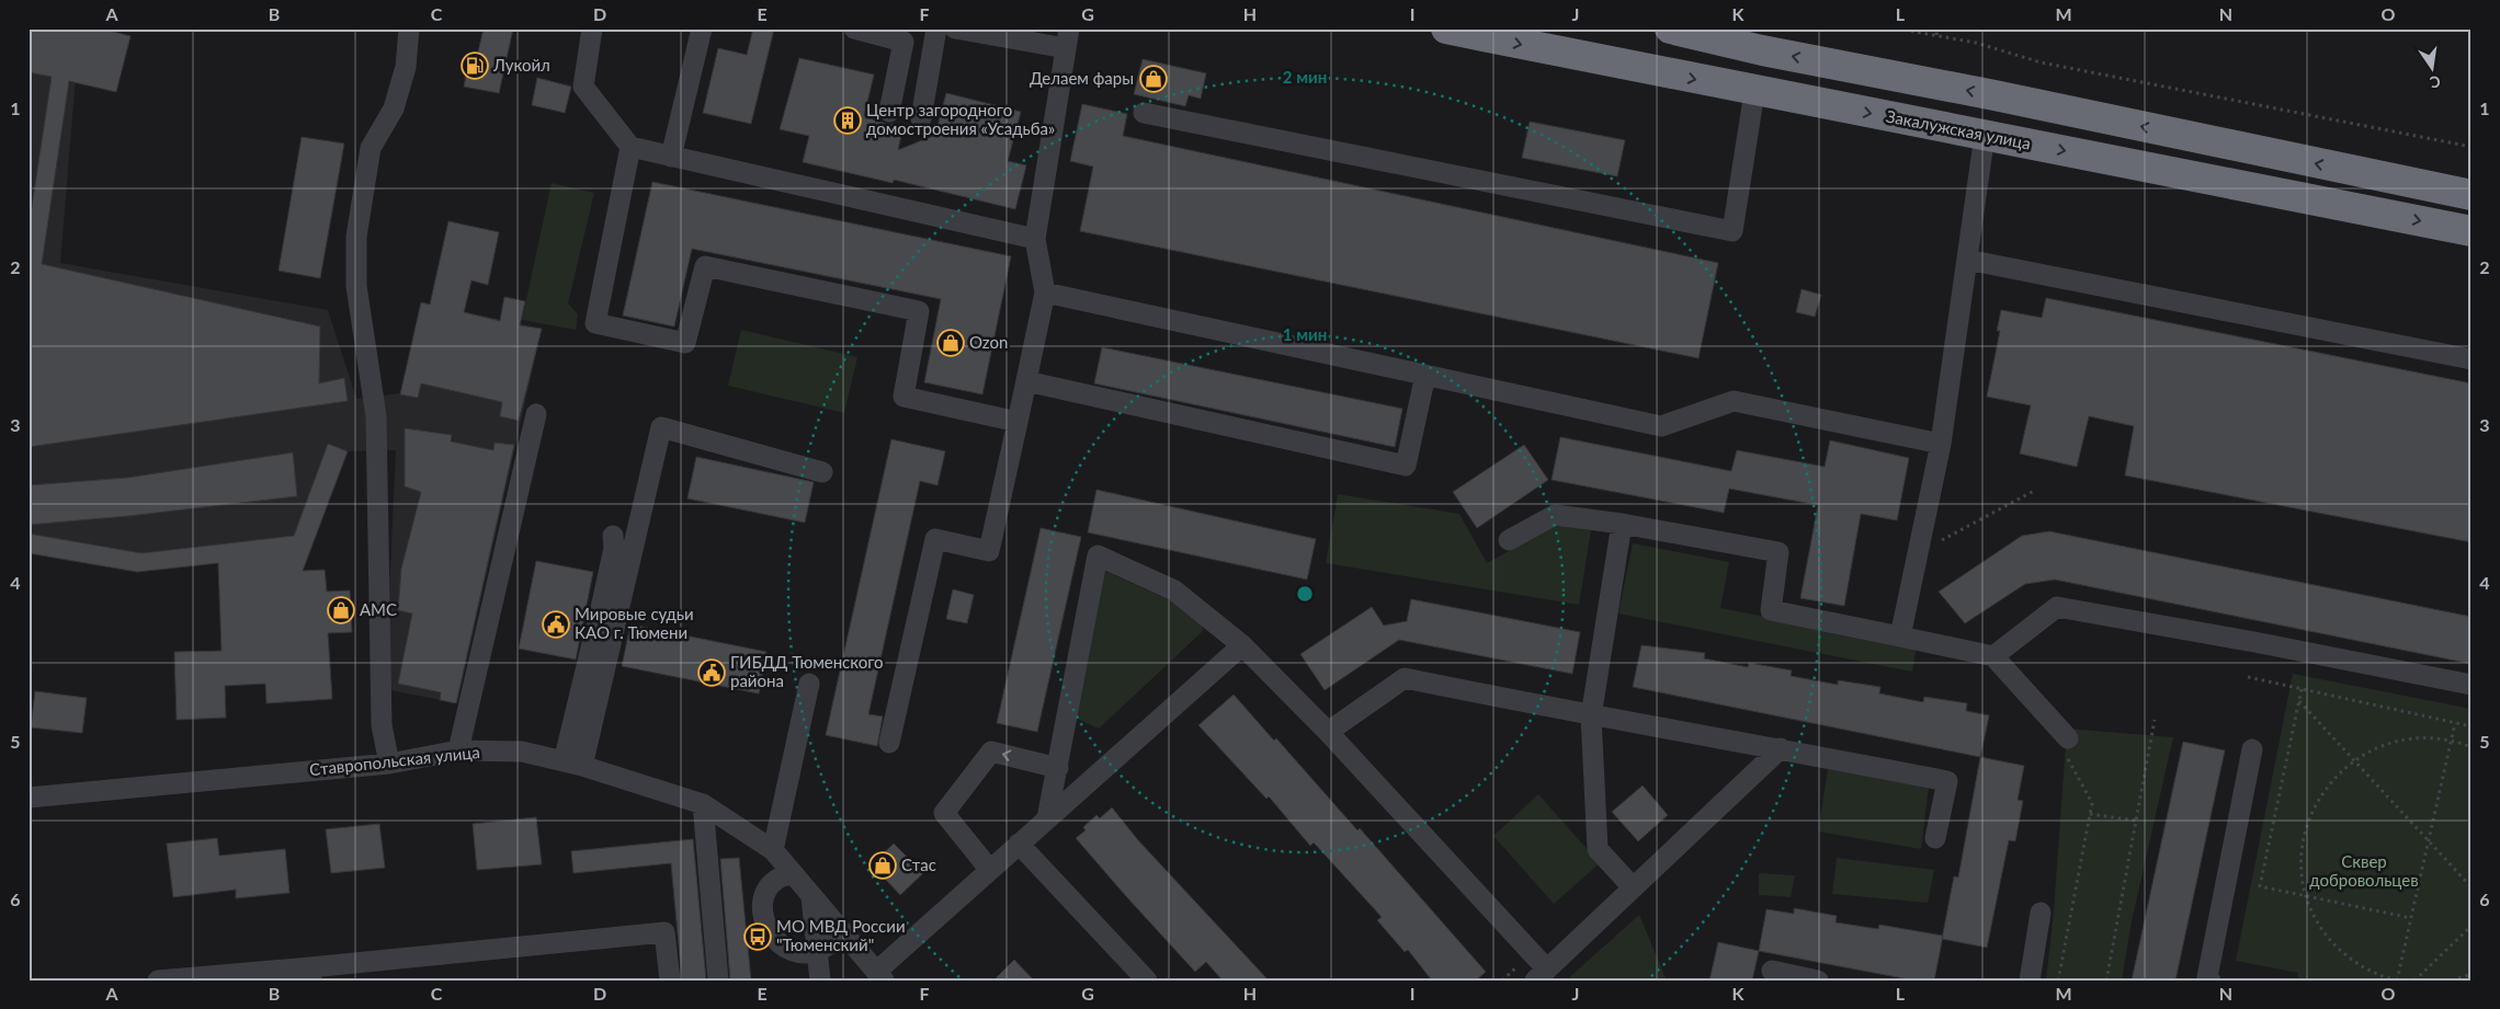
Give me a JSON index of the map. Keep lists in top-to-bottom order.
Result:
{
  "streets": {
    "highway": ["Закалужская улица"],
    "street": ["Ставропольская улица"]
  },
  "parks": ["Сквер добровольцев"],
  "places": {
    "fuel station": ["Лукойл"],
    "shop": [
      "Делаем фары",
      "Ozon",
      "АМС",
      "Стас"
    ],
    "building": ["Центр загородного домостроения «Усадьба»"],
    "public building": ["Мировые судьи КАО г. Тюмени", "ГИБДД Тюменского района"],
    "bus stop": ["МО МВД России \"Тюменский\""]
  },
  "north": "bottom",
  "grid": {
    "columns": [
      "A",
      "B",
      "C",
      "D",
      "E",
      "F",
      "G",
      "H",
      "I",
      "J",
      "K",
      "L",
      "M",
      "N",
      "O"
    ],
    "rows": [
      "1",
      "2",
      "3",
      "4",
      "5",
      "6"
    ]
  },
  "rings": ["2 мин", "1 мин"]
}
